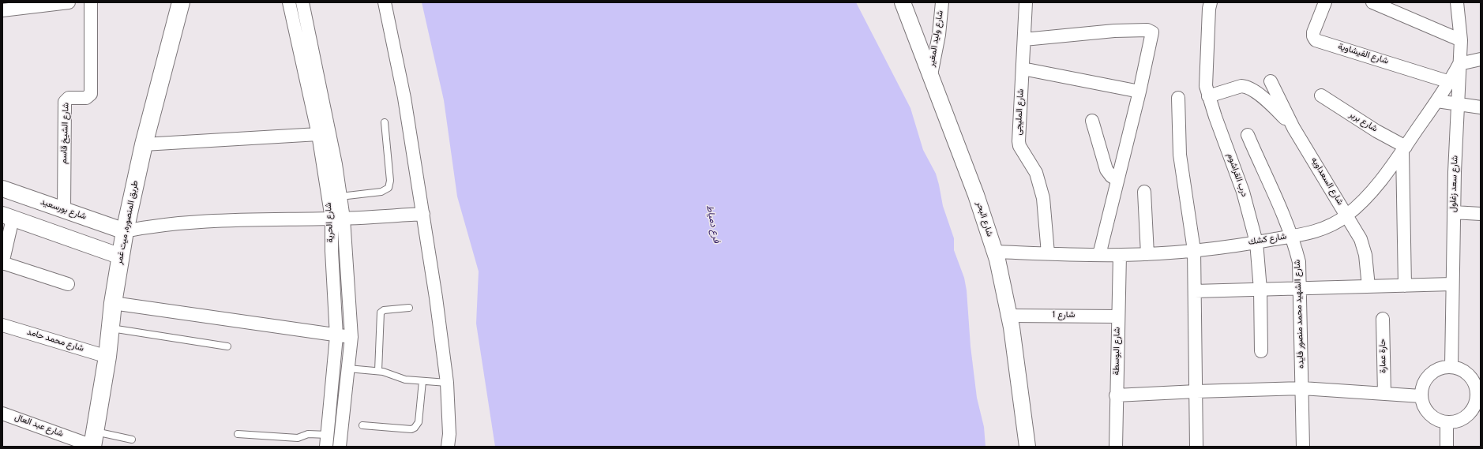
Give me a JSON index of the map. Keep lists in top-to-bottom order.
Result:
{
  "streets": {
    "main road": ["طريق المنصوره, ميت غمر"],
    "street": [
      "شارع وليد المغير",
      "شارع الفيشاوية",
      "شارع المليجى",
      "شارع بربر",
      "شارع الشيخ قاسم",
      "درب القراشوم",
      "شارع السعداويه",
      "شارع سعد زغلول",
      "شارع بورسعيد",
      "شارع البحر",
      "شارع الحرية",
      "شارع كشك",
      "شارع الشهيد محمد منصور فايده",
      "شارع 1",
      "شارع محمد حامد",
      "شارع البوسطة",
      "حارة عمارة",
      "شارع عبد العال"
    ]
  },
  "crossings": [
    ["شارع وليد المغير", "شارع البحر"],
    ["شارع الفيشاوية", "شارع كشك"],
    ["شارع المليجى", "شارع كشك"],
    ["شارع بربر", "شارع كشك"],
    ["شارع الشيخ قاسم", "شارع بورسعيد"],
    ["درب القراشوم", "شارع كشك"],
    ["شارع السعداويه", "شارع كشك"],
    ["شارع سعد زغلول", "شارع كشك"],
    ["شارع بورسعيد", "طريق المنصوره, ميت غمر"],
    ["شارع البحر", "شارع كشك"],
    ["شارع البحر", "شارع 1"],
    ["طريق المنصوره, ميت غمر", "شارع محمد حامد"],
    ["طريق المنصوره, ميت غمر", "شارع عبد العال"],
    ["شارع كشك", "شارع الشهيد محمد منصور فايده"],
    ["شارع كشك", "شارع البوسطة"],
    ["شارع 1", "شارع البوسطة"]
  ],
  "water": ["فرع دمياط"]
}
